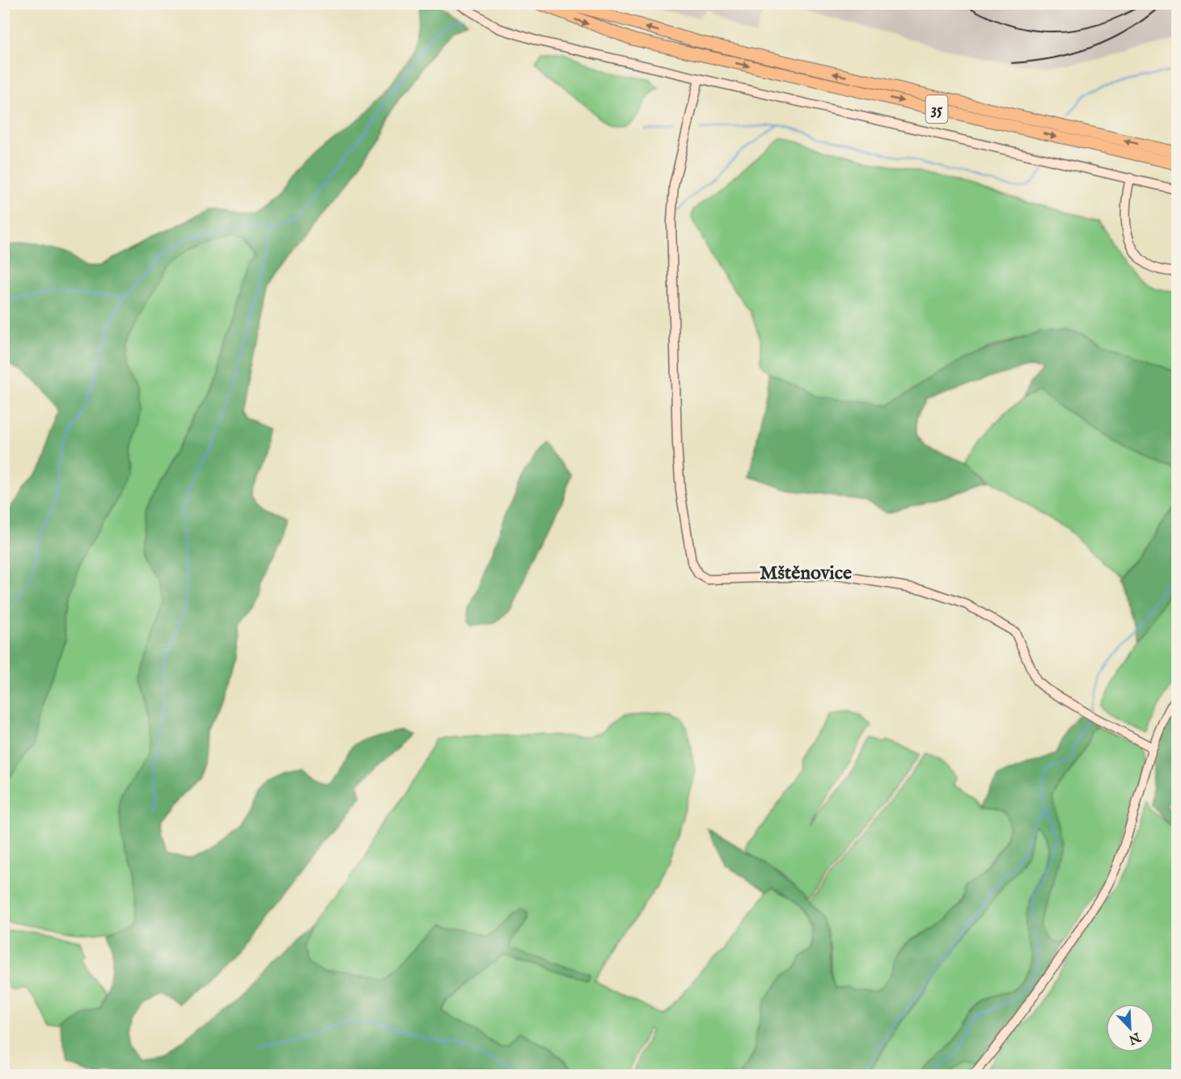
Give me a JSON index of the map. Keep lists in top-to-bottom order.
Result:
{
  "streets": {
    "highway": ["35"]
  },
  "districts": ["Mštěnovice"],
  "north": "bottom right"
}
